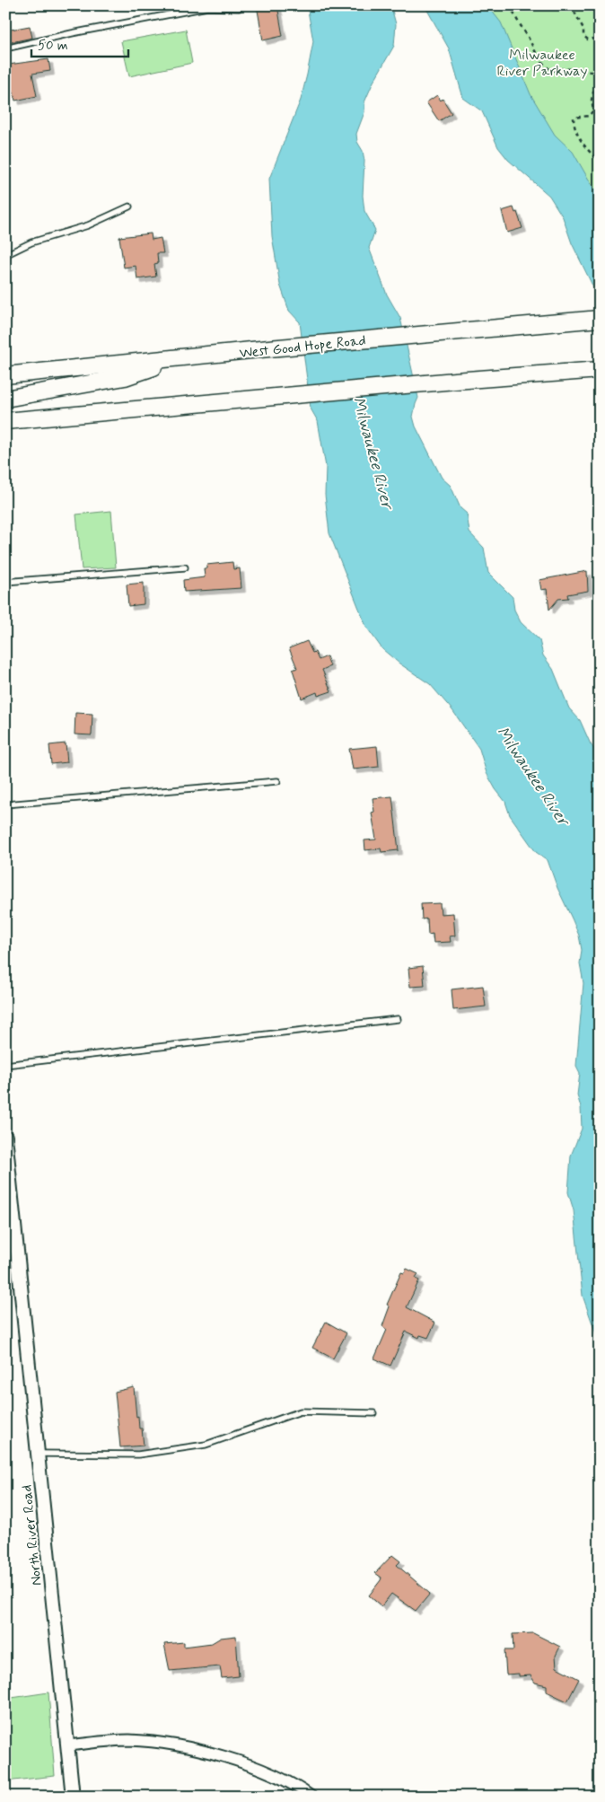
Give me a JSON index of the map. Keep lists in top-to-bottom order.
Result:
{
  "streets": {
    "main road": ["West Good Hope Road"],
    "street": ["North River Road"]
  },
  "water": ["Milwaukee River"],
  "parks": ["Milwaukee River Parkway"],
  "scale_bar": "50 m"
}
